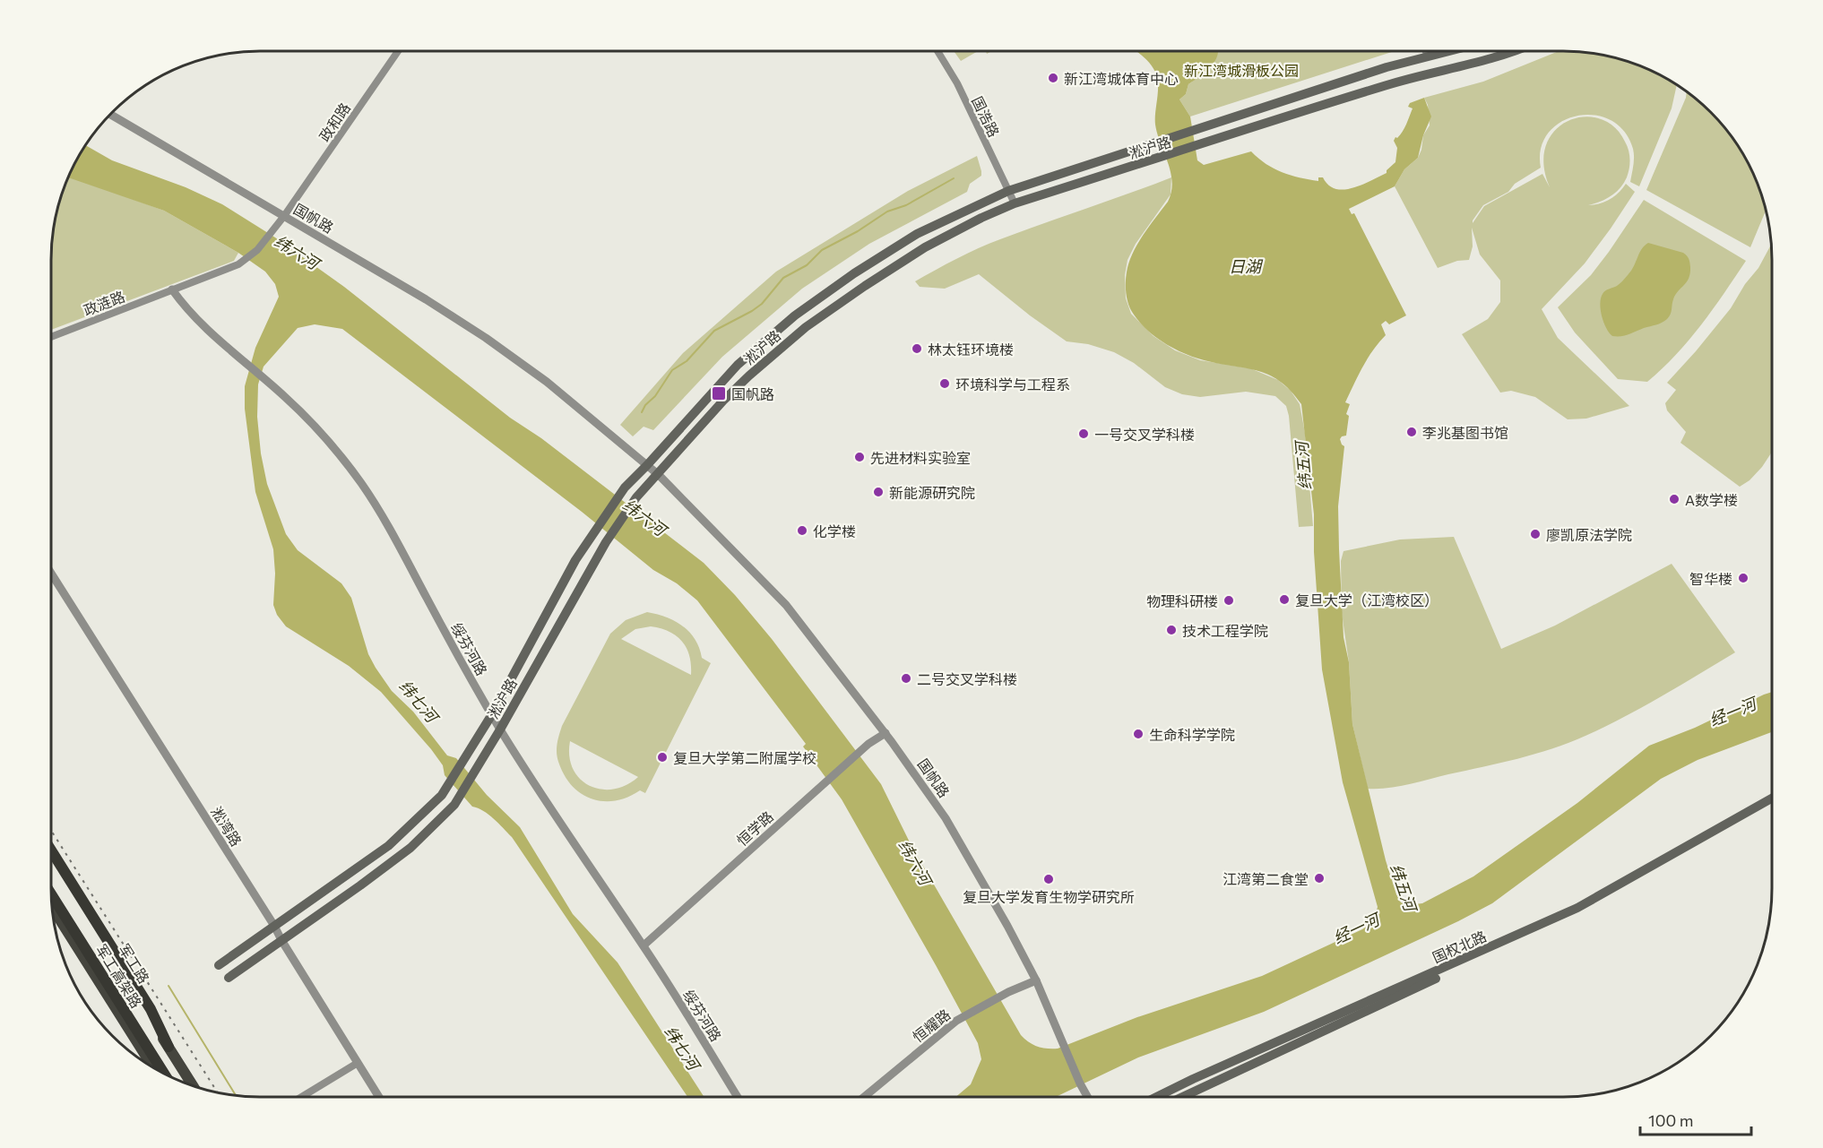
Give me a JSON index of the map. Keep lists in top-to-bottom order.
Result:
{
  "streets": {
    "highway": ["军工高架路"],
    "main road": ["淞沪路", "国权北路", "军工路"],
    "street": [
      "国浩路",
      "政和路",
      "国帆路",
      "政涟路",
      "绥芬河路",
      "淞湾路",
      "恒学路",
      "恒耀路"
    ]
  },
  "crossings": [
    ["国浩路", "淞沪路"],
    ["政和路", "国帆路"],
    ["政和路", "政涟路"],
    ["淞沪路", "国帆路"],
    ["淞沪路", "绥芬河路"],
    ["淞沪路", "淞湾路"],
    ["国帆路", "恒学路"],
    ["国帆路", "恒耀路"],
    ["政涟路", "绥芬河路"],
    ["绥芬河路", "恒学路"]
  ],
  "water": [
    "纬六河",
    "日湖",
    "纬五河",
    "纬七河",
    "经一河"
  ],
  "parks": ["新江湾城滑板公园"],
  "places": {
    "other": [
      "新江湾城体育中心",
      "林太钰环境楼",
      "环境科学与工程系",
      "李兆基图书馆",
      "一号交叉学科楼",
      "先进材料实验室",
      "新能源研究院",
      "A数学楼",
      "化学楼",
      "廖凯原法学院",
      "智华楼",
      "复旦大学（江湾校区）",
      "物理科研楼",
      "技术工程学院",
      "二号交叉学科楼",
      "生命科学学院",
      "复旦大学第二附属学校",
      "江湾第二食堂",
      "复旦大学发育生物学研究所"
    ],
    "transit": ["国帆路"]
  },
  "scale_bar": "100 m"
}
